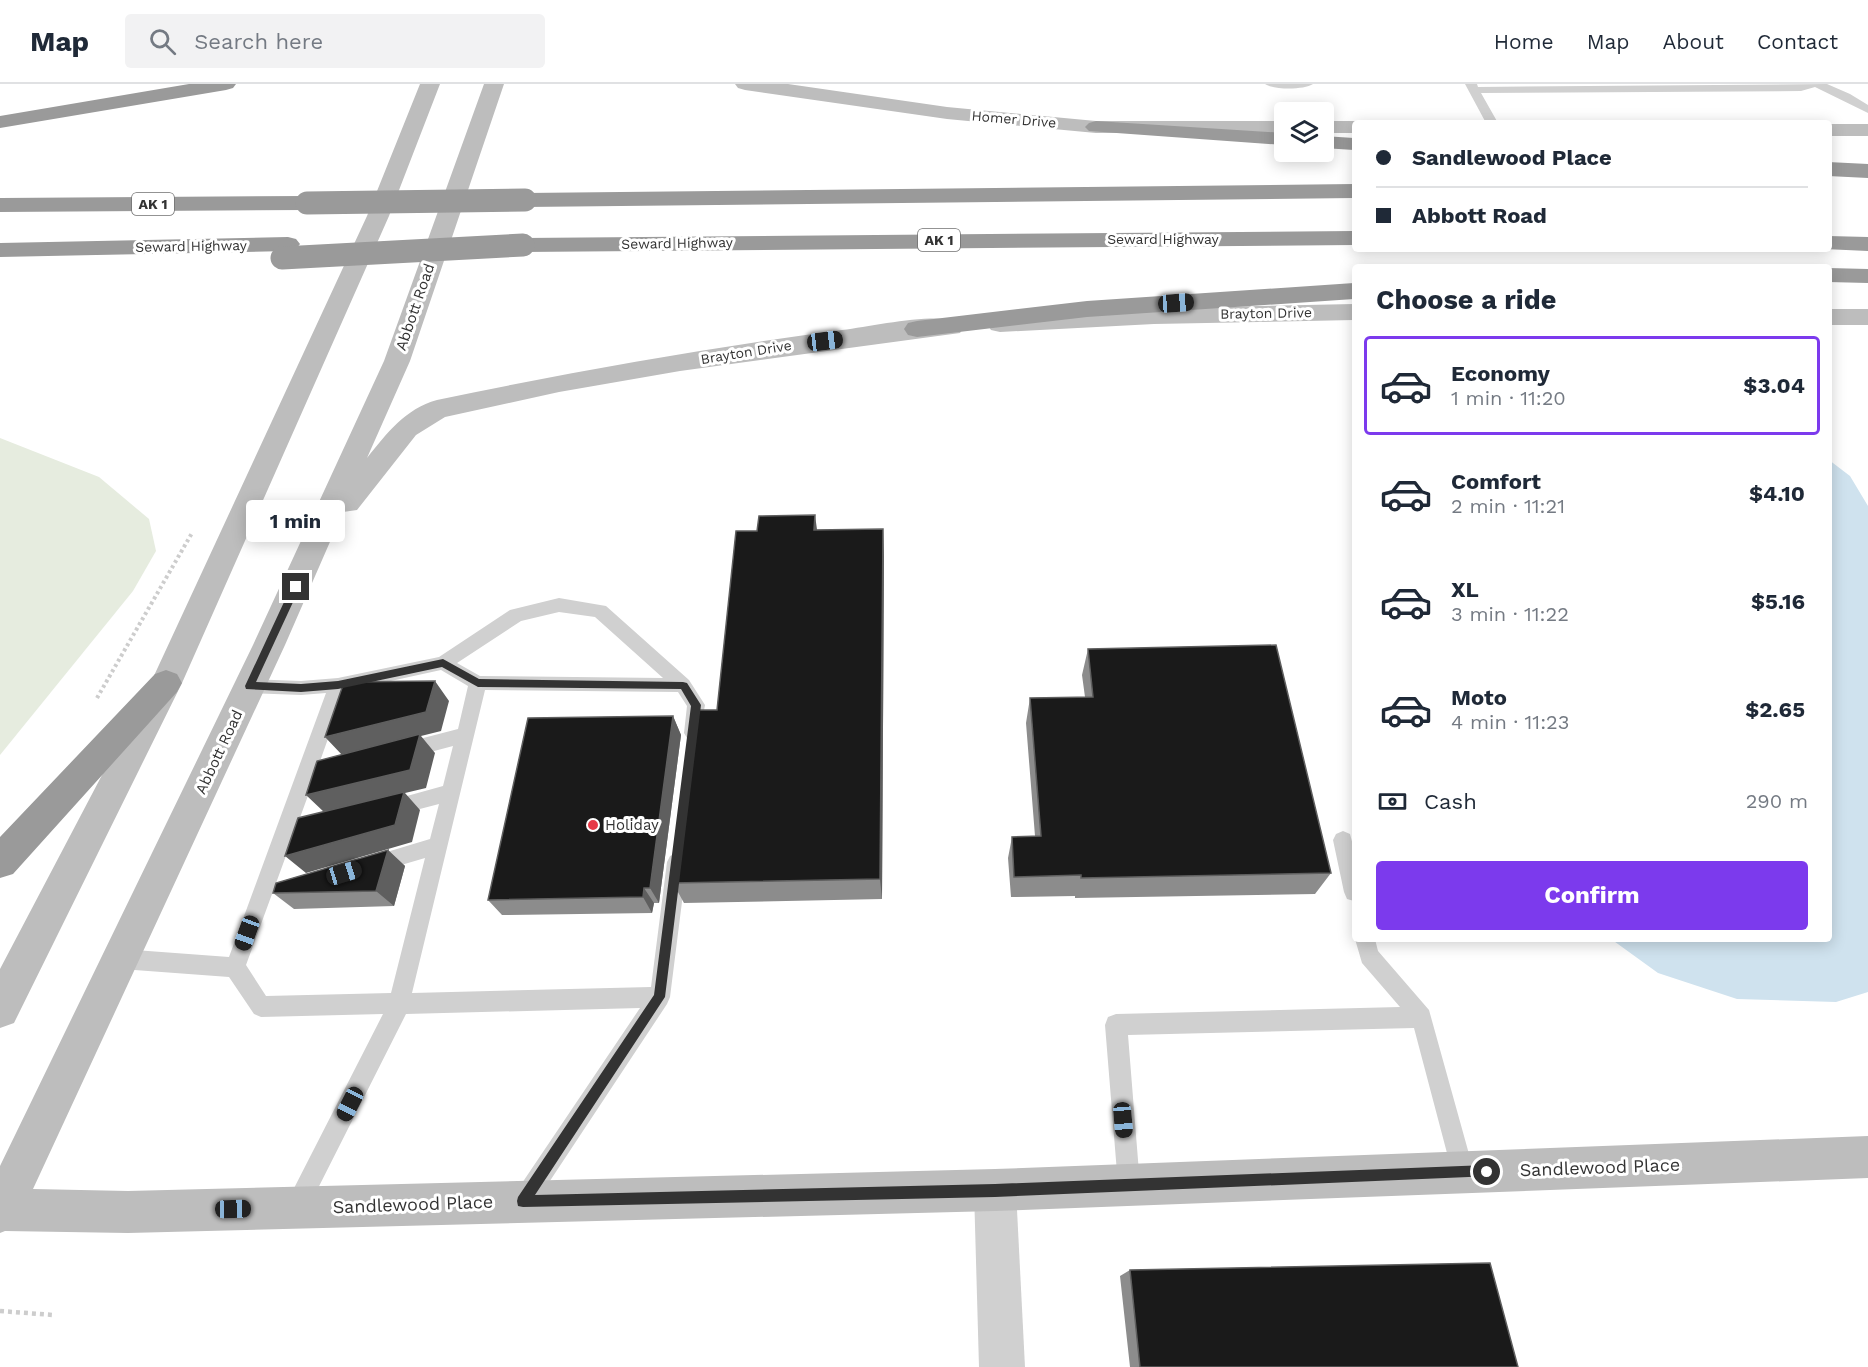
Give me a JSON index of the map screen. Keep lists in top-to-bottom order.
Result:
{
  "streets": {
    "highway": ["AK 1", "Seward Highway"],
    "main road": [
      "Homer Drive",
      "Abbott Road",
      "Brayton Drive",
      "Sandlewood Place"
    ]
  },
  "crossings": [
    ["Abbott Road", "Brayton Drive"],
    ["Abbott Road", "Sandlewood Place"]
  ],
  "places": ["Holiday"],
  "page": {
    "header": "Map",
    "search": "Search here",
    "nav": [
      "Home",
      "Map",
      "About",
      "Contact"
    ],
    "banner": ["Sandlewood Place", "Abbott Road"],
    "heading": "Choose a ride",
    "list": [
      {
        "name": "Economy",
        "note": "1 min · 11:20",
        "value": "$3.04"
      },
      {
        "name": "Comfort",
        "note": "2 min · 11:21",
        "value": "$4.10"
      },
      {
        "name": "XL",
        "note": "3 min · 11:22",
        "value": "$5.16"
      },
      {
        "name": "Moto",
        "note": "4 min · 11:23",
        "value": "$2.65"
      }
    ],
    "bubble": "1 min",
    "pay": ["Cash", "290 m"],
    "buttons": "Confirm"
  }
}
